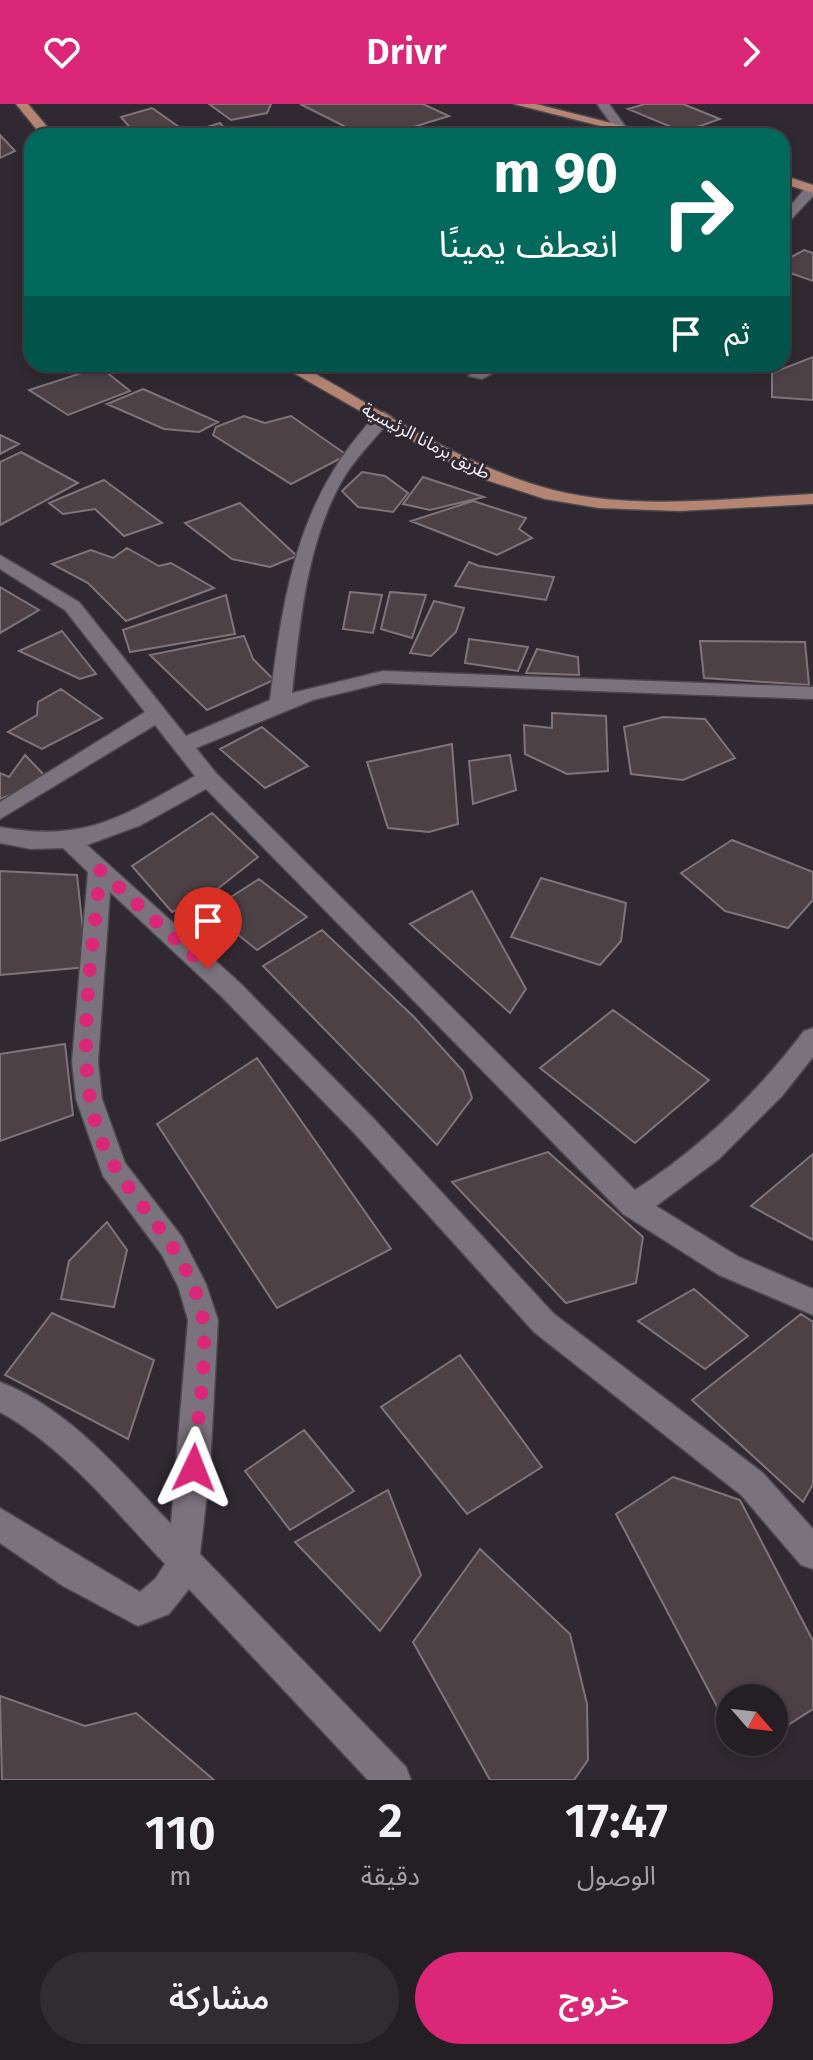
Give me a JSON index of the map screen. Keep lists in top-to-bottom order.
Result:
{
  "streets": {
    "main road": ["طريق برمانا الرئيسية"]
  },
  "north": "bottom right",
  "page": {
    "header": "Drivr",
    "turn": ["90 m", "انعطف يمينًا"],
    "then": "ثم",
    "eta": [
      "17:47",
      "الوصول",
      "2",
      "دقيقة",
      "110",
      "m"
    ],
    "buttons": ["خروج", "مشاركة"]
  }
}
